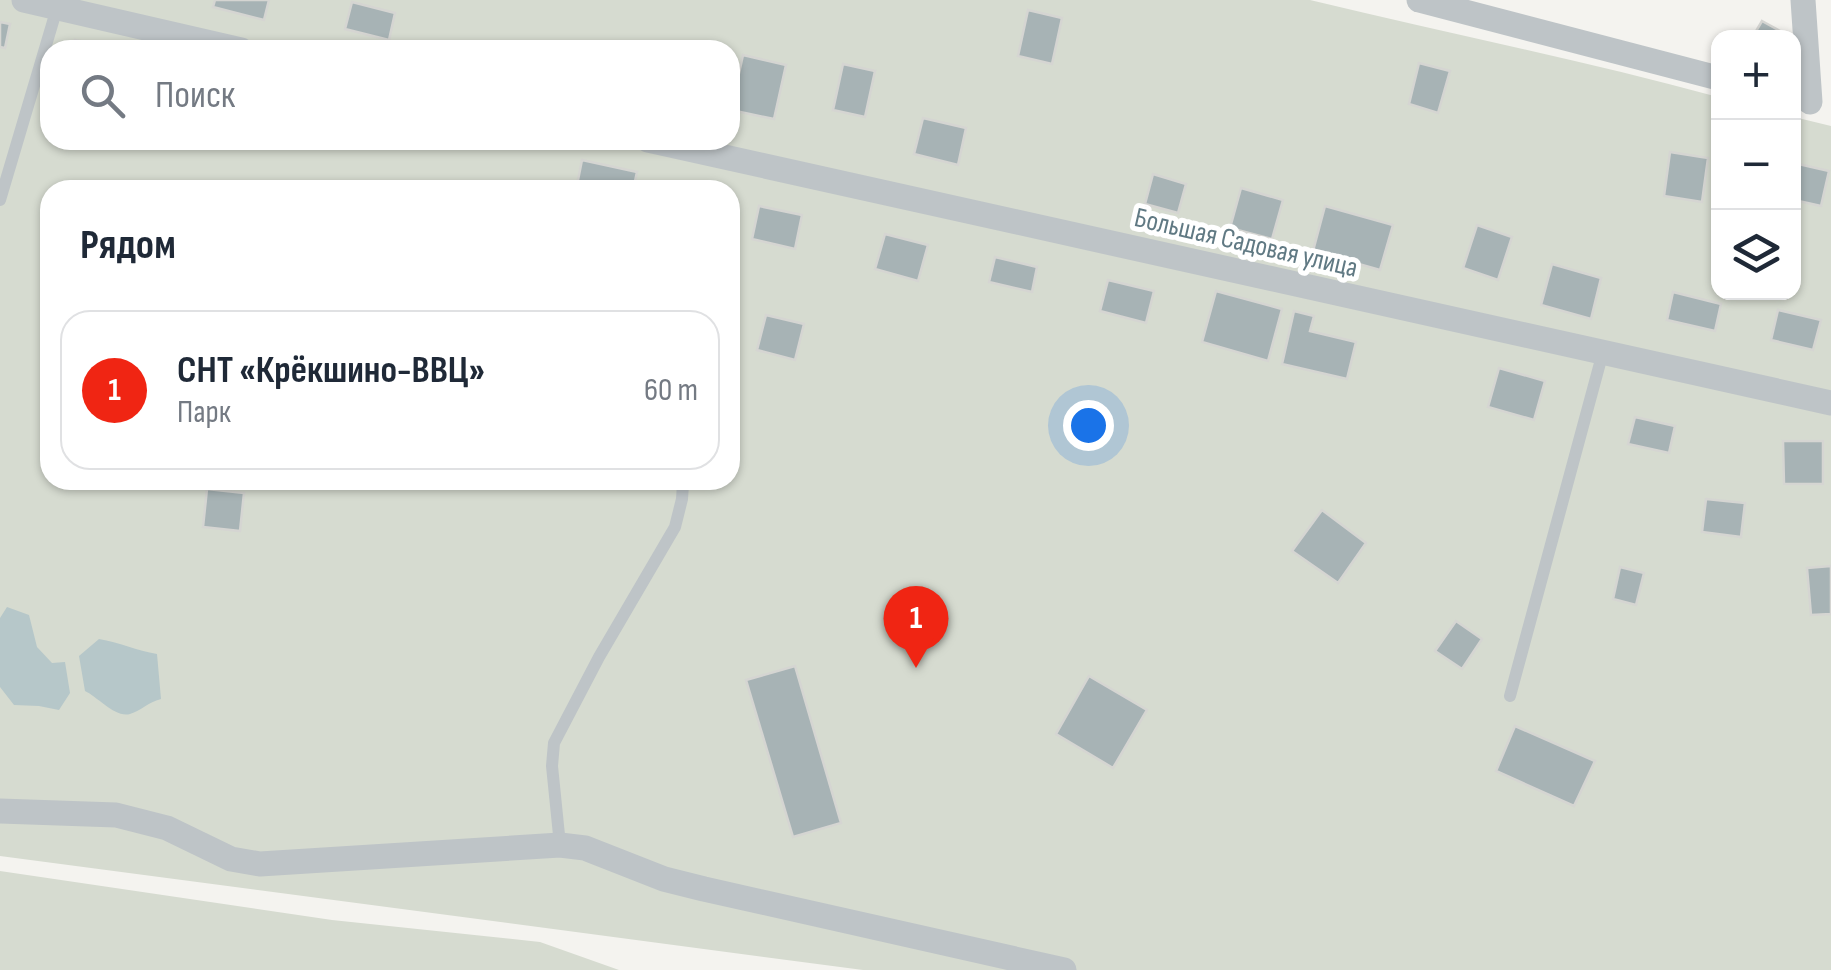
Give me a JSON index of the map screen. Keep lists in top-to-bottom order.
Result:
{
  "streets": {
    "street": ["Большая Садовая улица"]
  },
  "page": {
    "map_buttons": ["+", "−"],
    "search": "Поиск",
    "heading": "Рядом",
    "list": [
      {
        "mark": "1",
        "name": "СНТ «Крёкшино-ВВЦ»",
        "note": "Парк",
        "value": "60 m"
      }
    ],
    "pins": "1"
  }
}
